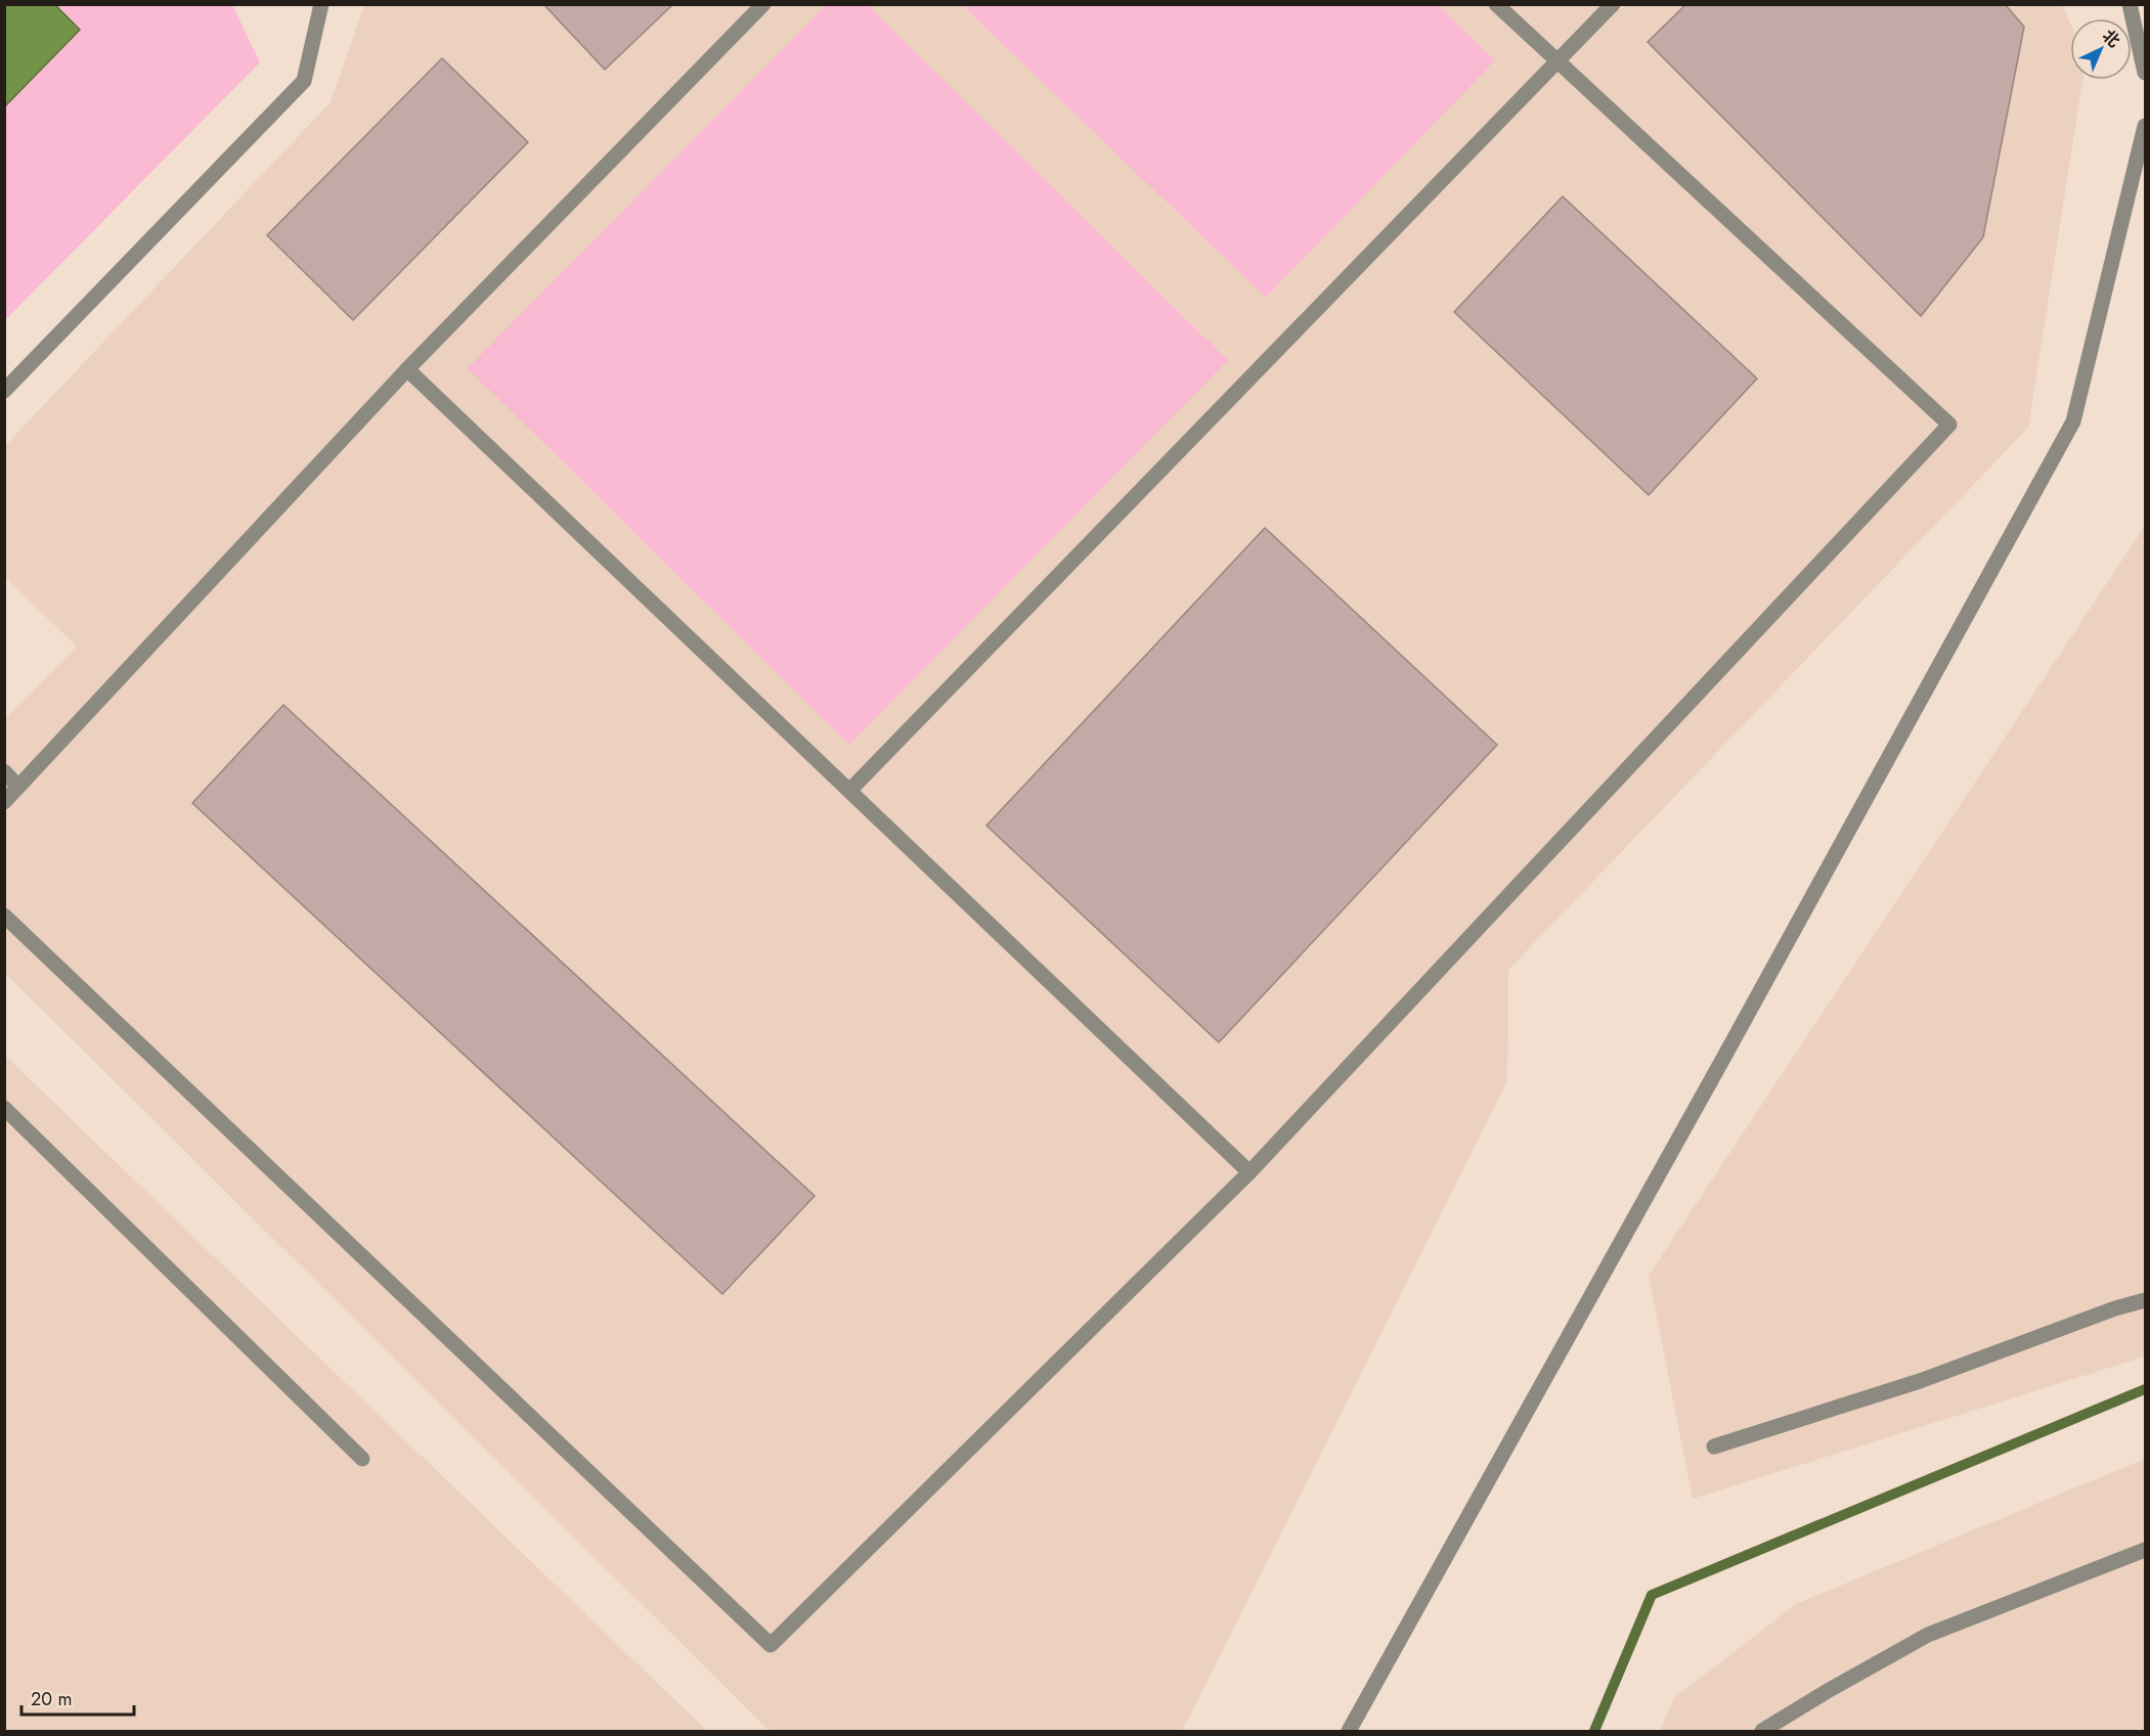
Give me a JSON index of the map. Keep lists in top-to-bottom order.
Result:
{
  "scale_bar": "20 m",
  "north": "top right"
}
